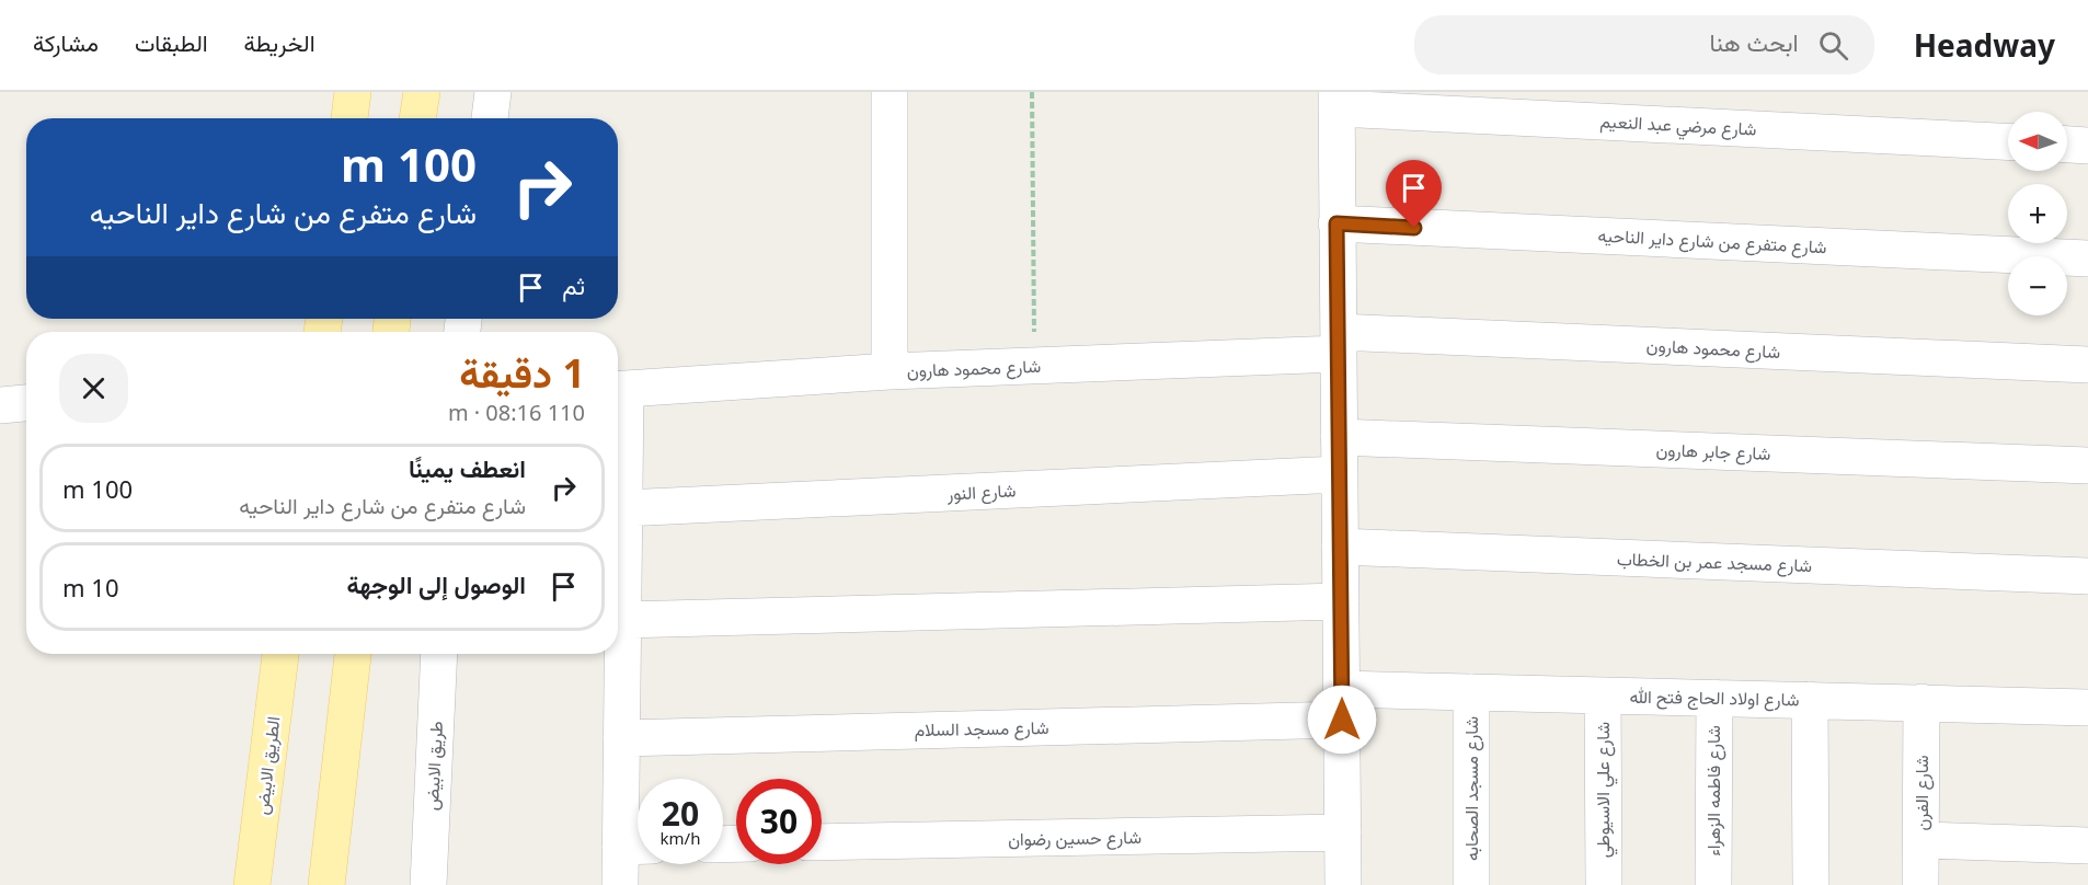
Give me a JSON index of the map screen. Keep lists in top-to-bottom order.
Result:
{
  "streets": {
    "main road": ["الطريق الابيض"],
    "street": [
      "شارع مرضي عبد النعيم",
      "شارع متفرع من شارع داير الناحيه",
      "شارع محمود هارون",
      "شارع جابر هارون",
      "شارع النور",
      "شارع مسجد عمر بن الخطاب",
      "شارع اولاد الحاج فتح الله",
      "شارع مسجد السلام",
      "طريق الابيض",
      "شارع مسجد الصحابه",
      "شارع علي الاسيوطي",
      "شارع فاطمه الزهراء",
      "شارع الفرن",
      "شارع حسين رضوان"
    ]
  },
  "crossings": [
    ["شارع اولاد الحاج فتح الله", "شارع مسجد السلام"],
    ["شارع اولاد الحاج فتح الله", "شارع مسجد الصحابه"],
    ["شارع اولاد الحاج فتح الله", "شارع علي الاسيوطي"],
    ["شارع اولاد الحاج فتح الله", "شارع فاطمه الزهراء"],
    ["شارع اولاد الحاج فتح الله", "شارع الفرن"]
  ],
  "north": "left",
  "page": {
    "header": "Headway",
    "search": "ابحث هنا",
    "nav": ["الخريطة", "الطبقات", "مشاركة"],
    "map_buttons": ["+", "−"],
    "turn": ["100 m", "شارع متفرع من شارع داير الناحيه"],
    "then": "ثم",
    "heading": ["1 دقيقة", "110 m · 08:16"],
    "list": [
      {
        "name": "انعطف يمينًا",
        "note": "شارع متفرع من شارع داير الناحيه",
        "value": "100 m"
      },
      {
        "name": "الوصول إلى الوجهة",
        "value": "10 m"
      }
    ],
    "speed": "20 km/h",
    "limit": "30"
  }
}
